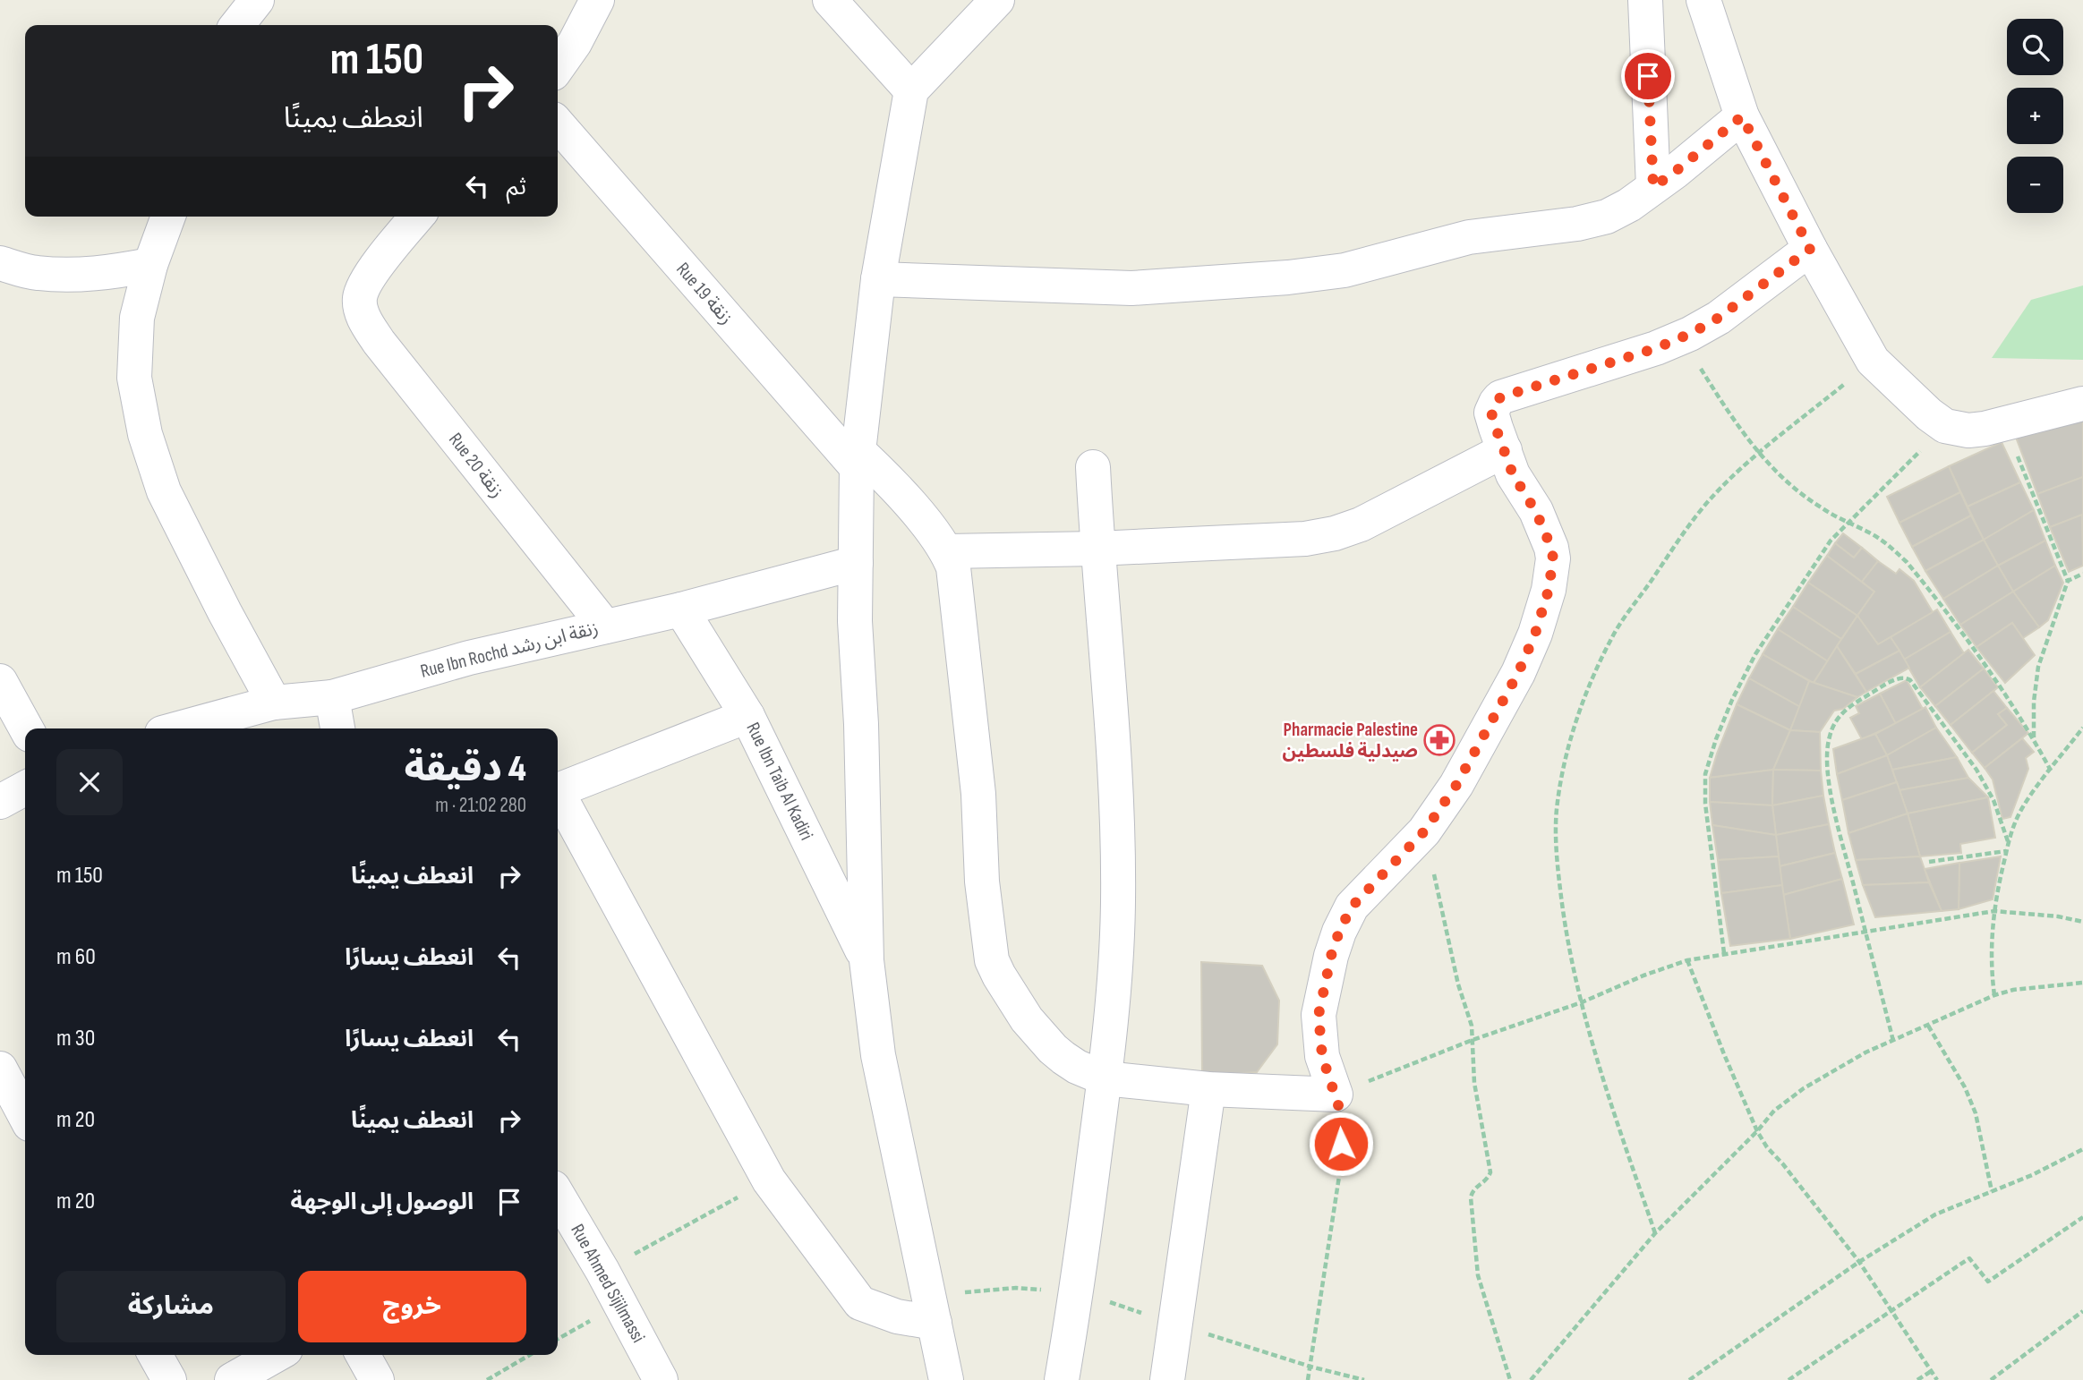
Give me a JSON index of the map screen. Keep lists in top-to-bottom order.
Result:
{
  "streets": {
    "street": [
      "Rue 19 زنقة",
      "Rue 20 زنقة",
      "Rue Ibn Rochd زنقة ابن رشد",
      "Rue Ibn Taib Al Kadiri",
      "Rue Ahmed Sijilmassi"
    ]
  },
  "crossings": [
    ["Rue 20 زنقة", "Rue Ibn Rochd زنقة ابن رشد"],
    ["Rue Ibn Rochd زنقة ابن رشد", "Rue Ibn Taib Al Kadiri"]
  ],
  "places": {
    "pharmacy": ["Pharmacie Palestine صيدلية فلسطين"]
  },
  "page": {
    "map_buttons": ["+", "−"],
    "turn": ["150 m", "انعطف يمينًا"],
    "then": "ثم",
    "heading": ["4 دقيقة", "280 m · 21:02"],
    "list": [
      {
        "name": "انعطف يمينًا",
        "value": "150 m"
      },
      {
        "name": "انعطف يسارًا",
        "value": "60 m"
      },
      {
        "name": "انعطف يسارًا",
        "value": "30 m"
      },
      {
        "name": "انعطف يمينًا",
        "value": "20 m"
      },
      {
        "name": "الوصول إلى الوجهة",
        "value": "20 m"
      }
    ],
    "buttons": ["خروج", "مشاركة"]
  }
}
